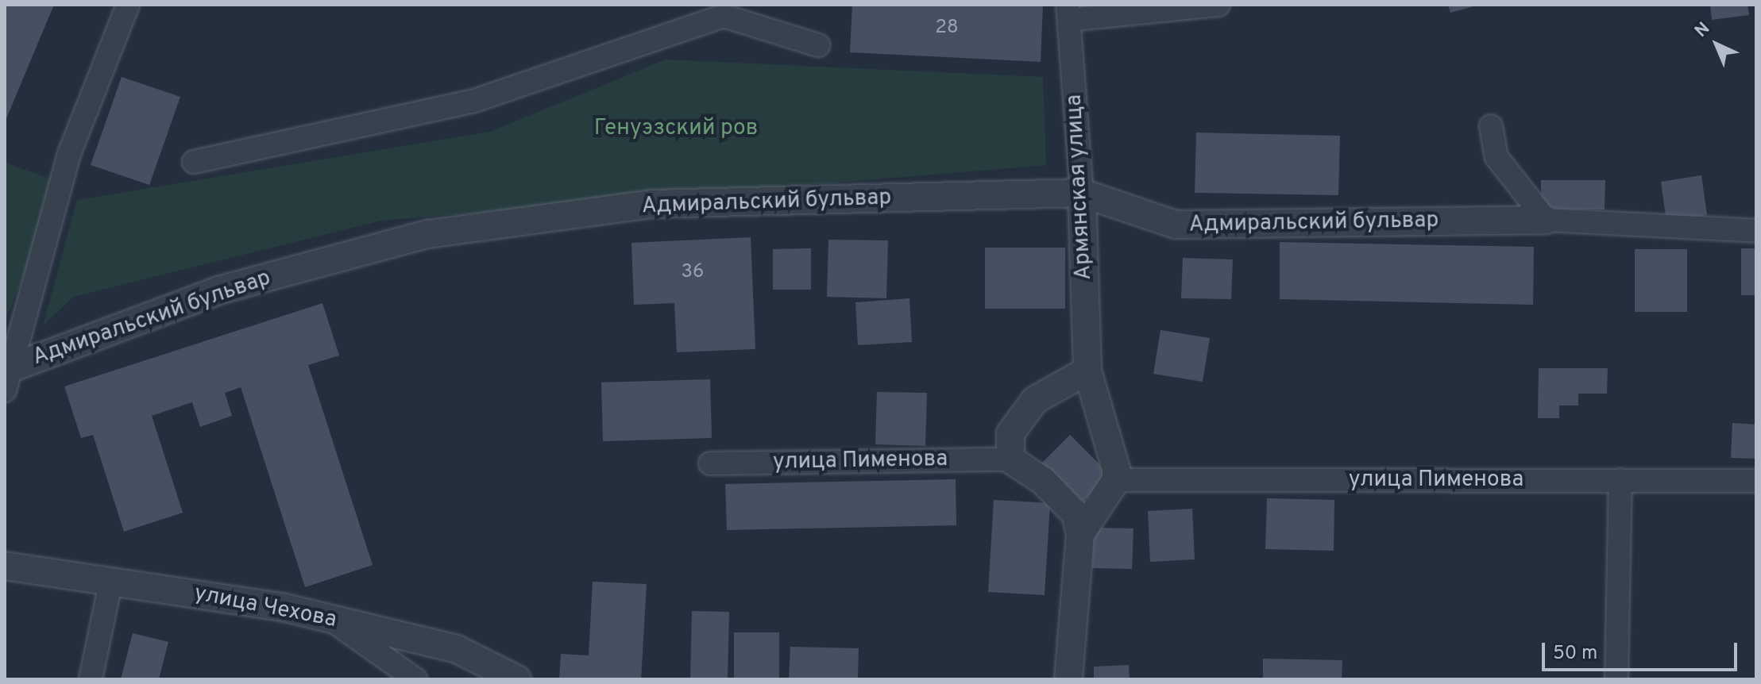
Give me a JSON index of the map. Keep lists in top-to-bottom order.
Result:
{
  "streets": {
    "street": [
      "Армянская улица",
      "Адмиральский бульвар",
      "улица Пименова",
      "улица Чехова"
    ]
  },
  "crossings": [
    ["Армянская улица", "Адмиральский бульвар"],
    ["Армянская улица", "улица Пименова"]
  ],
  "parks": ["Генуэзский ров"],
  "house_numbers": ["28", "36"],
  "scale_bar": "50 m",
  "north": "top left"
}
